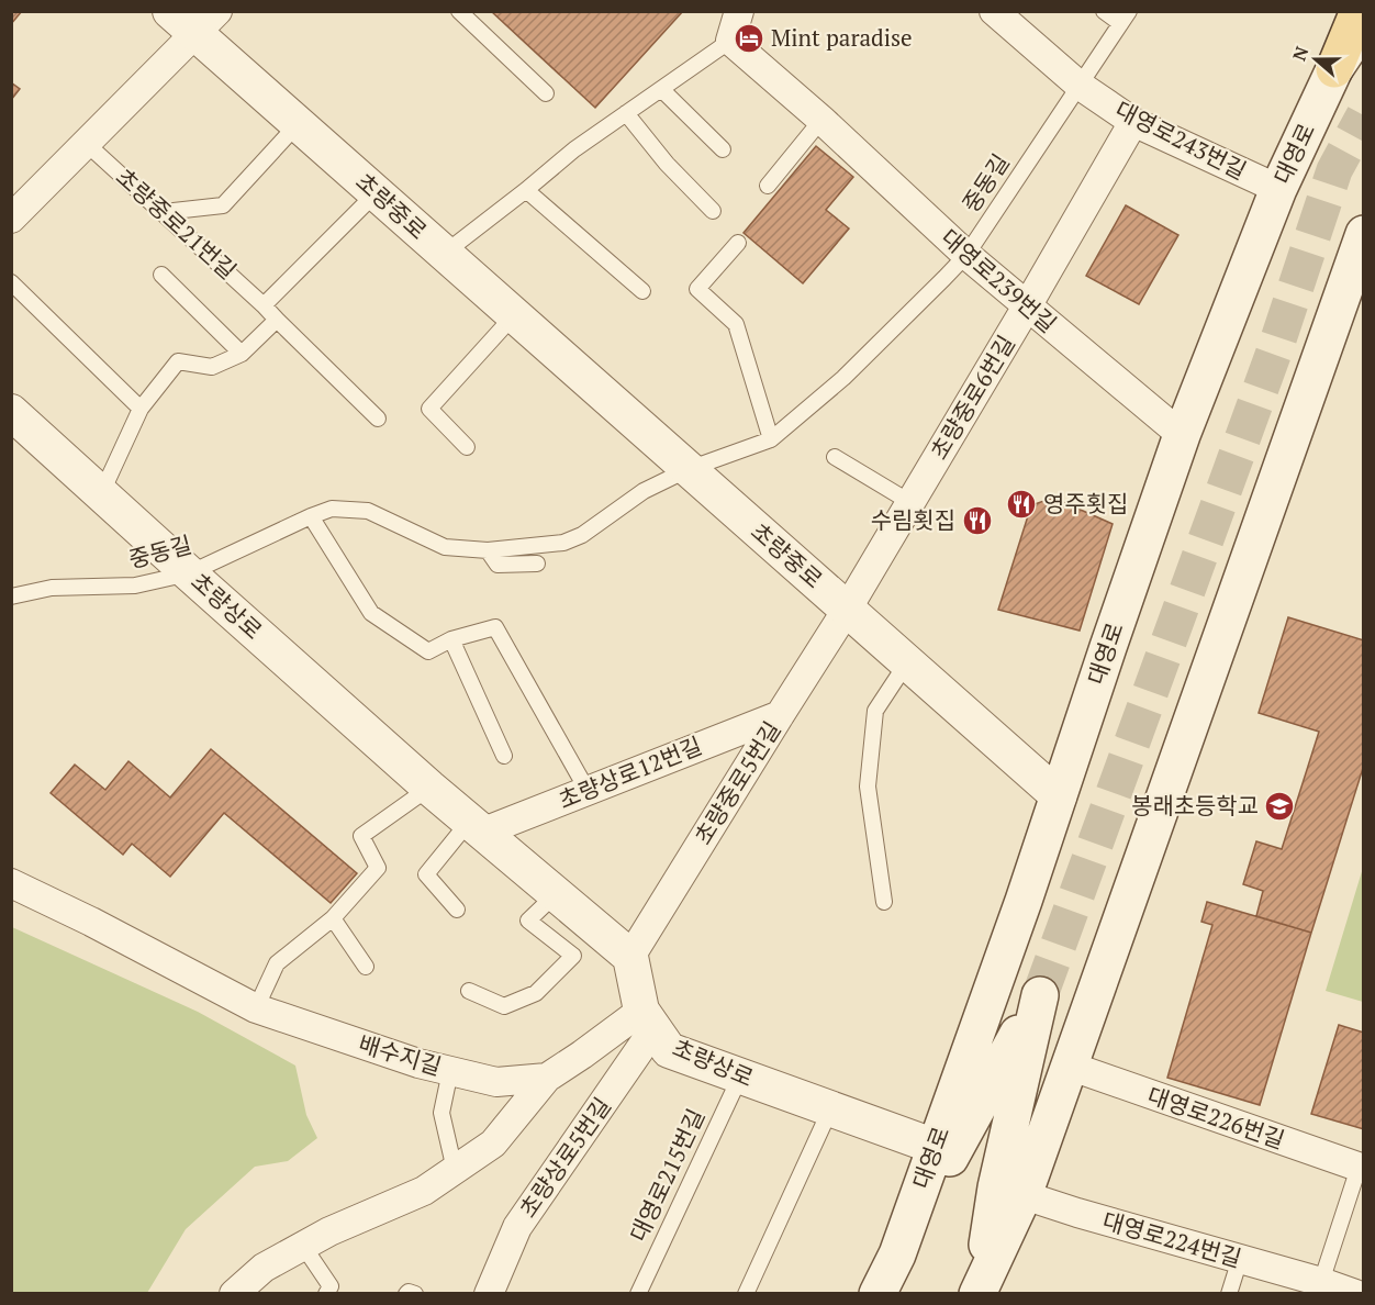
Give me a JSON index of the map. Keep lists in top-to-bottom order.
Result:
{
  "streets": {
    "main road": ["대영로"],
    "street": [
      "대영로243번길",
      "초량중로",
      "대영로239번길",
      "초량중로6번길",
      "초량상로",
      "초량상로12번길",
      "초량중로5번길",
      "배수지길",
      "대영로226번길",
      "초량상로5번길",
      "대영로224번길"
    ],
    "lane": ["중동길", "초량중로21번길", "대영로215번길"]
  },
  "crossings": [
    ["대영로243번길", "대영로"],
    ["대영로243번길", "중동길"],
    ["대영로243번길", "초량중로6번길"],
    ["대영로", "초량중로"],
    ["대영로", "대영로239번길"],
    ["대영로", "초량상로"],
    ["중동길", "초량중로"],
    ["중동길", "대영로239번길"],
    ["중동길", "초량상로"],
    ["초량중로", "초량중로6번길"],
    ["초량중로", "초량중로5번길"],
    ["대영로239번길", "초량중로6번길"],
    ["초량중로6번길", "초량중로5번길"],
    ["초량상로", "초량상로12번길"],
    ["초량상로", "초량중로5번길"],
    ["초량상로", "초량상로5번길"],
    ["초량상로", "대영로215번길"],
    ["초량상로12번길", "초량중로5번길"]
  ],
  "places": {
    "hotel": ["Mint paradise"],
    "restaurant": ["영주횟집", "수림횟집"],
    "school or university": ["봉래초등학교"]
  },
  "north": "left"
}
